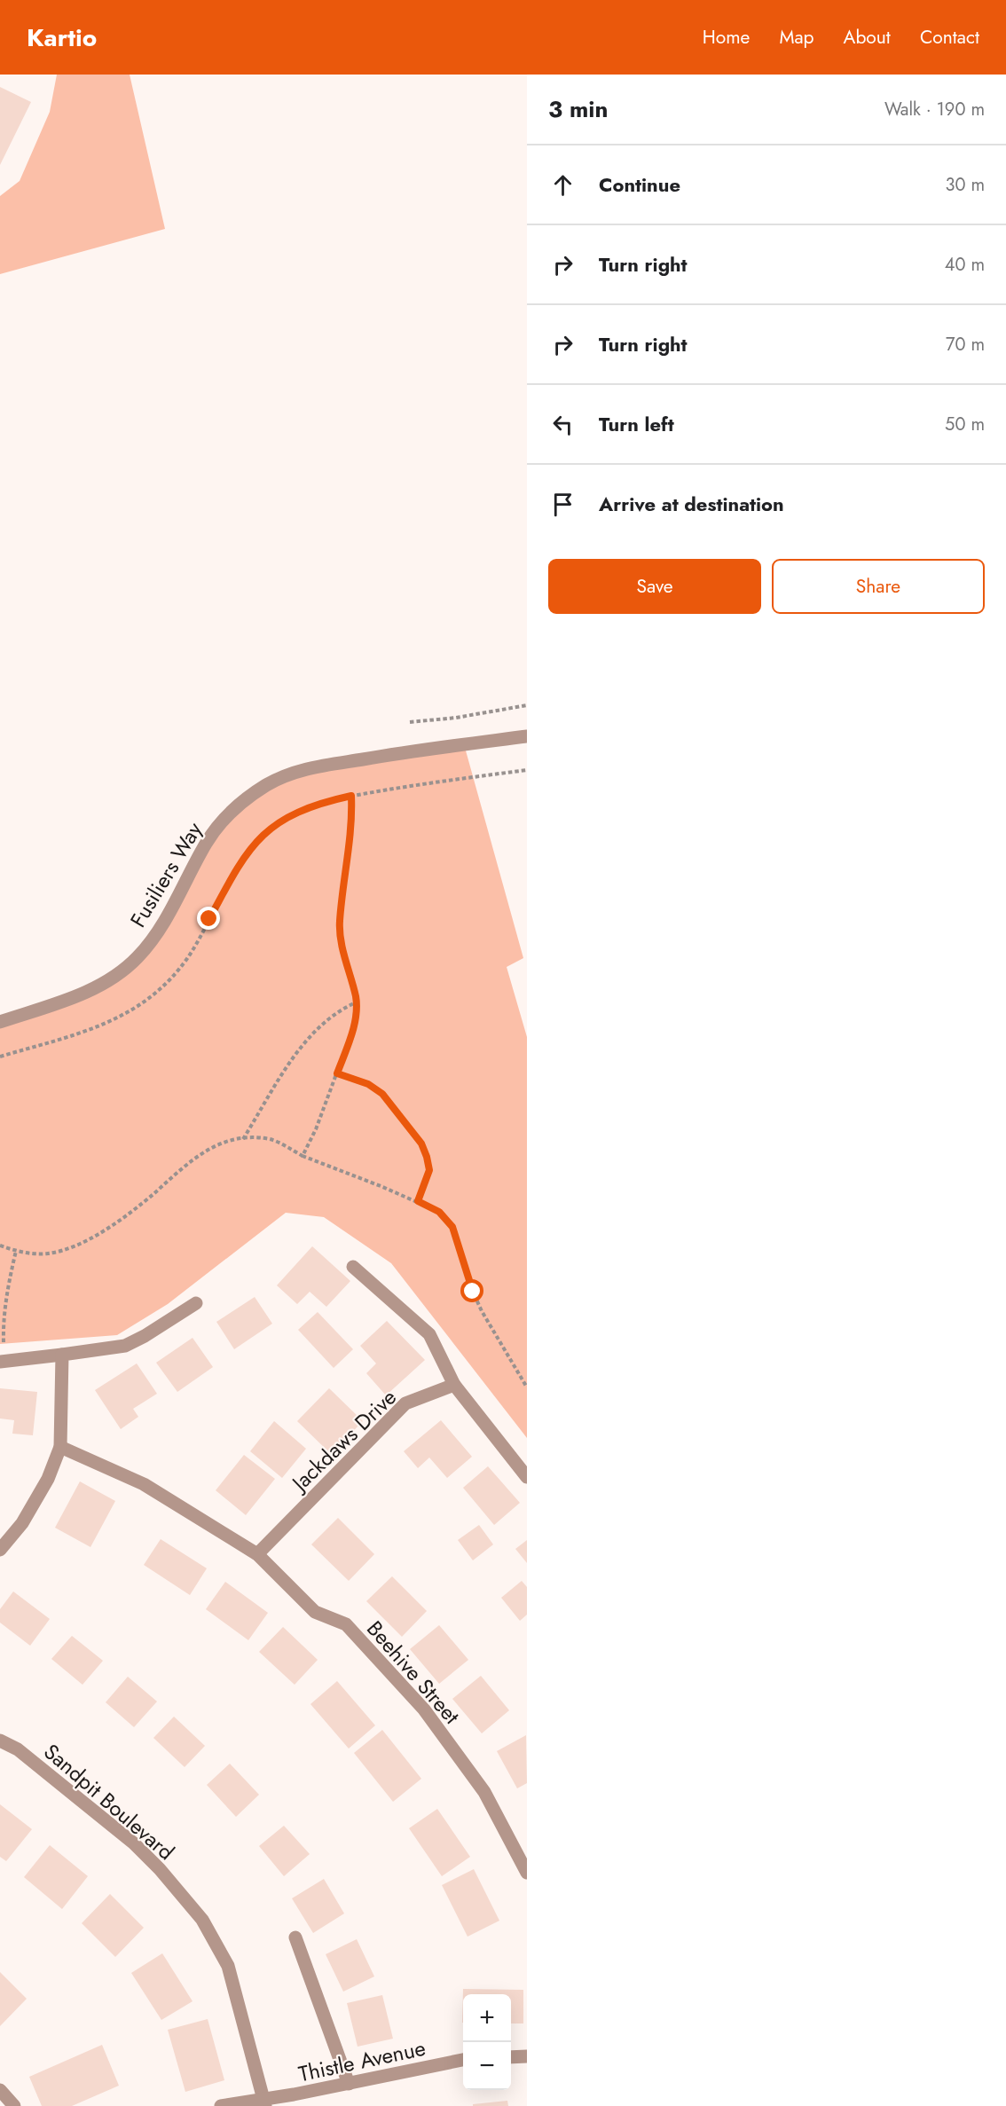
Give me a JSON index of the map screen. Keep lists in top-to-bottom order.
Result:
{
  "streets": {
    "street": [
      "Fusiliers Way",
      "Jackdaws Drive",
      "Beehive Street",
      "Sandpit Boulevard",
      "Thistle Avenue"
    ]
  },
  "crossings": [
    ["Jackdaws Drive", "Beehive Street"],
    ["Sandpit Boulevard", "Thistle Avenue"]
  ],
  "page": {
    "header": "Kartio",
    "nav": [
      "Home",
      "Map",
      "About",
      "Contact"
    ],
    "heading": ["3 min", "Walk · 190 m"],
    "list": [
      ["Continue", "30 m"],
      ["Turn right", "40 m"],
      ["Turn right", "70 m"],
      ["Turn left", "50 m"],
      "Arrive at destination"
    ],
    "buttons": ["Save", "Share"],
    "map_buttons": ["+", "−"]
  }
}
